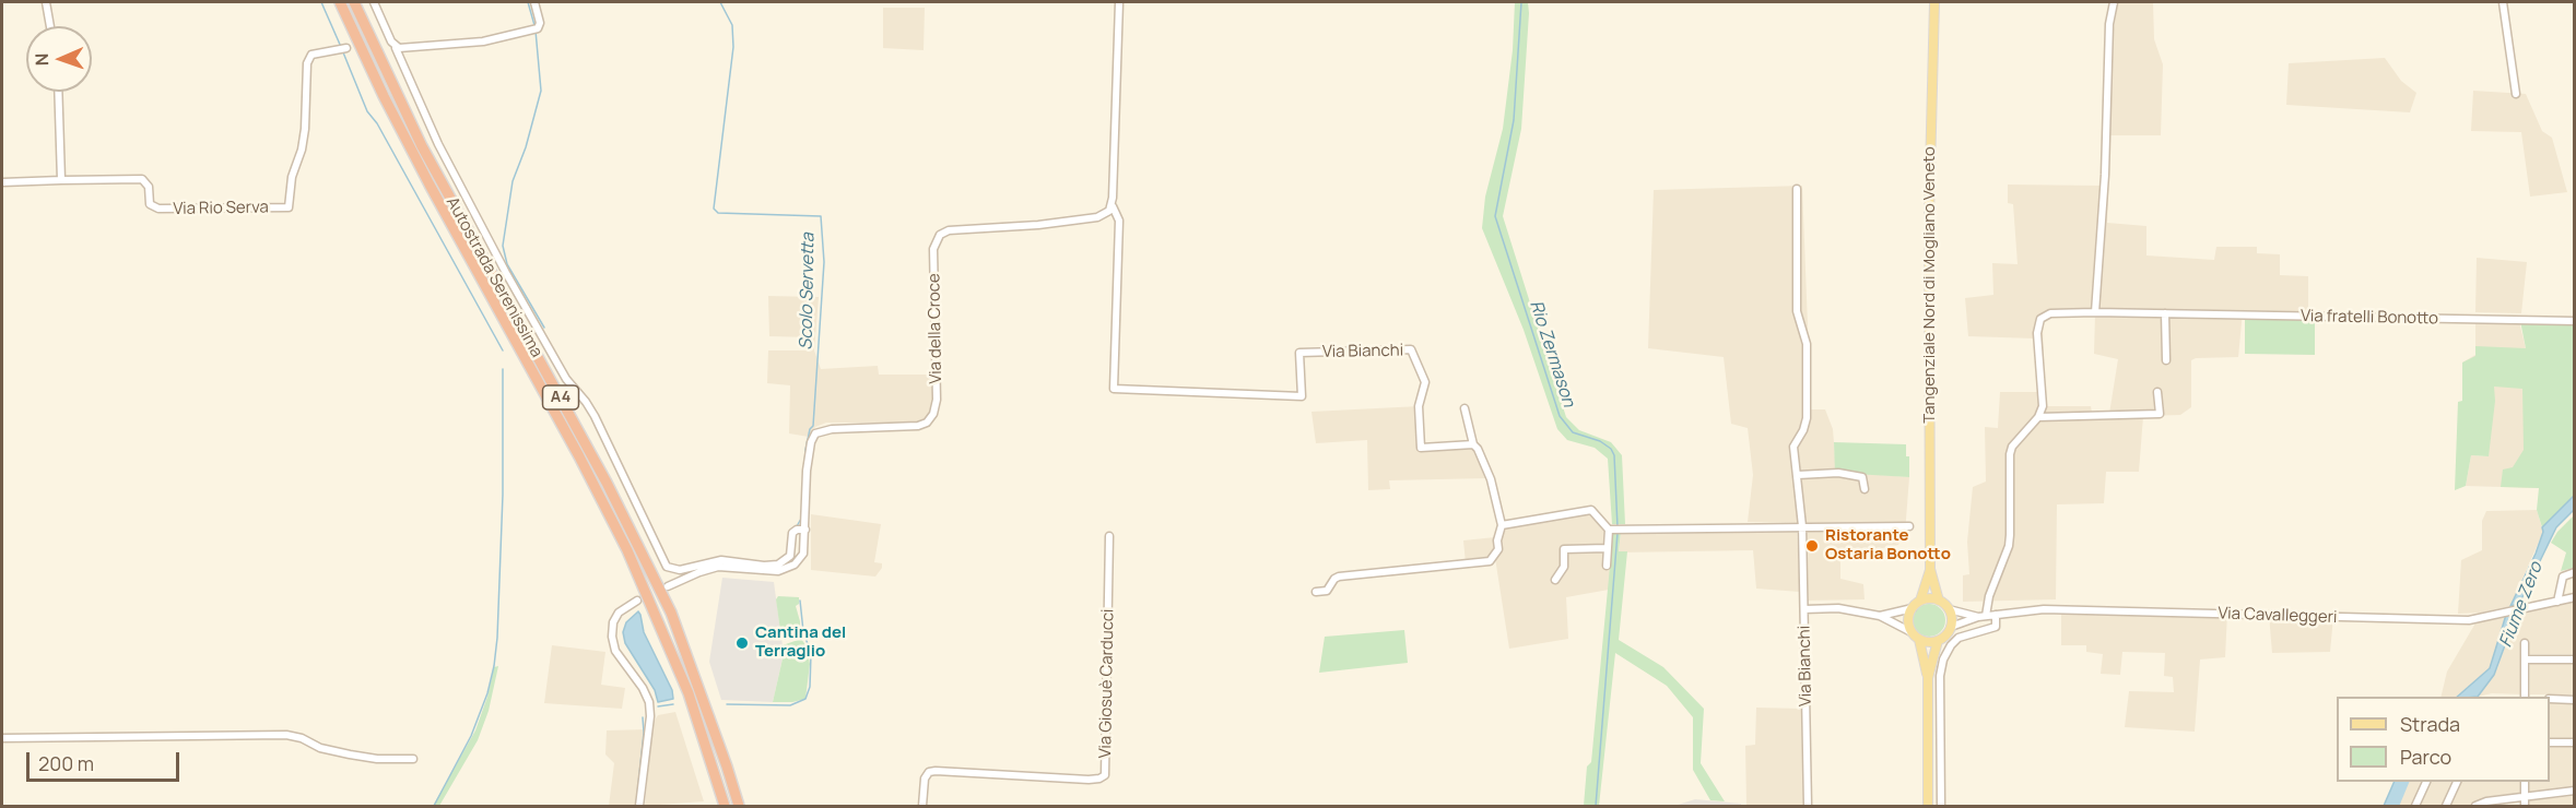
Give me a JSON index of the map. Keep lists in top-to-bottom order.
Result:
{
  "streets": {
    "highway": ["Autostrada Serenissima", "A4"],
    "main road": ["Tangenziale Nord di Mogliano Veneto"],
    "street": [
      "Via Rio Serva",
      "Via fratelli Bonotto",
      "Via della Croce",
      "Via Bianchi",
      "Via Cavalleggeri",
      "Via Giosuè Carducci"
    ]
  },
  "crossings": [
    ["Via della Croce", "Via Bianchi"]
  ],
  "water": ["Scolo Servetta", "Rio Zermason", "Fiume Zero"],
  "places": ["Ristorante Ostaria Bonotto", "Cantina del Terraglio"],
  "legend": ["Strada", "Parco"],
  "scale_bar": "200 m",
  "north": "left"
}
